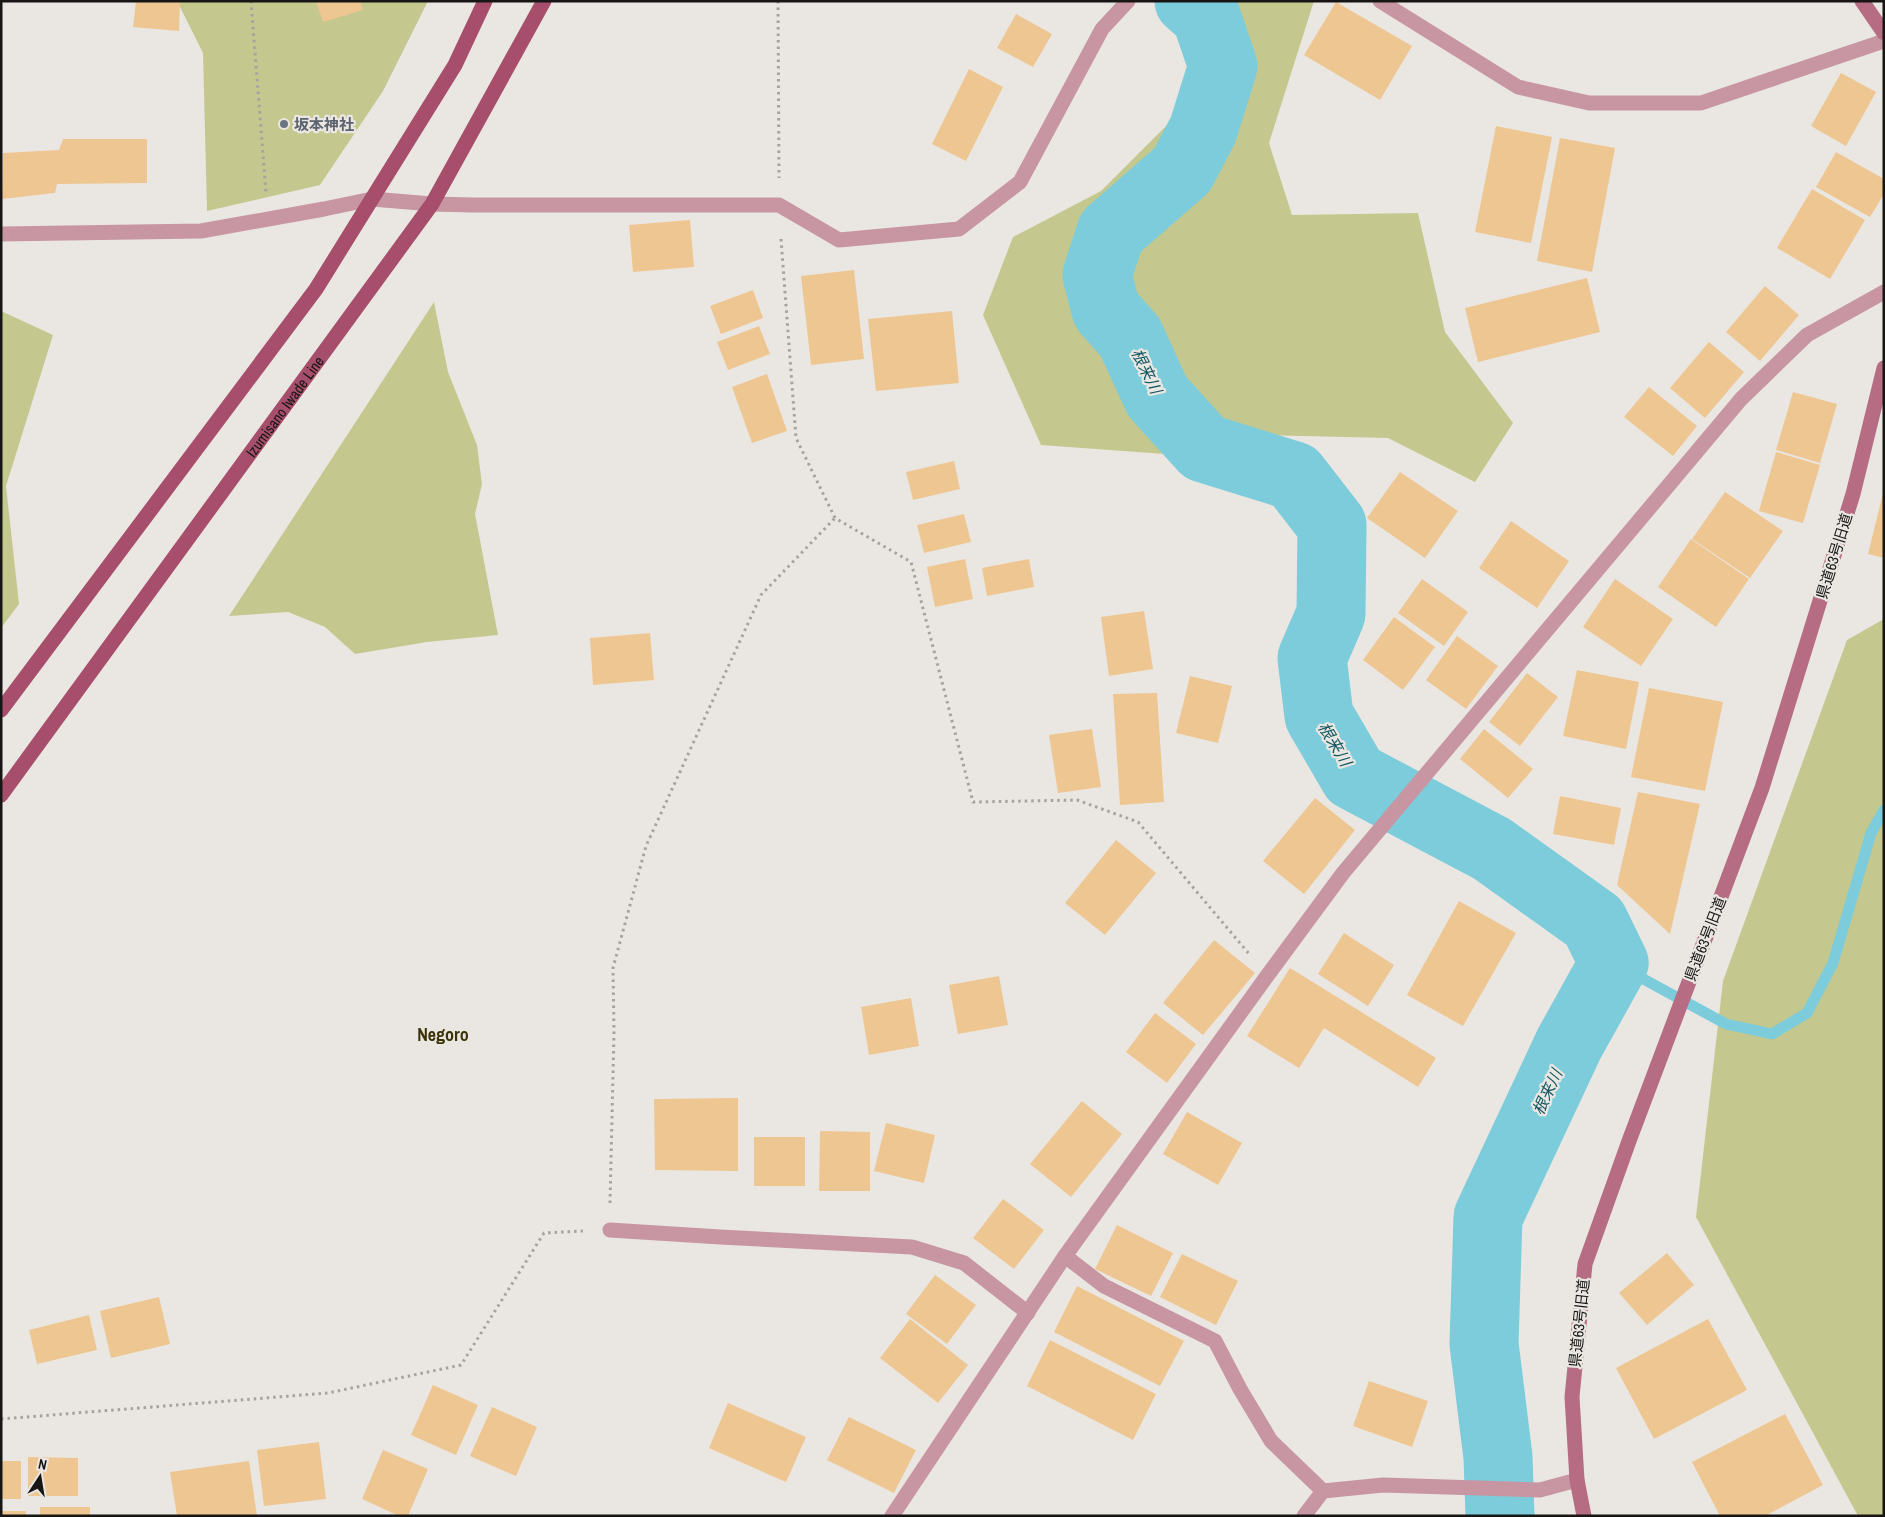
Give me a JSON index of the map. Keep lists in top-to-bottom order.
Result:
{
  "streets": {
    "main road": ["Izumisano Iwade Line"],
    "street": ["県道63号旧道"]
  },
  "districts": ["Negoro"],
  "water": ["根来川"],
  "places": ["坂本神社"],
  "north": "top"
}
